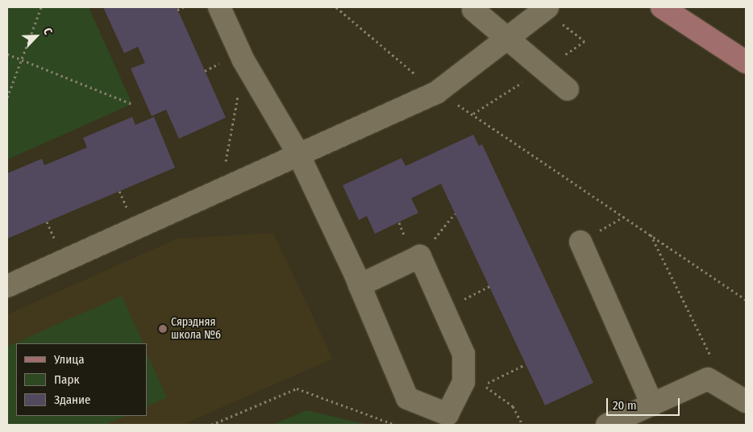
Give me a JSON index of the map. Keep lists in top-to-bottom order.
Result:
{
  "places": ["Сярэдняя школа №6"],
  "legend": ["Улица", "Парк", "Здание"],
  "scale_bar": "20 m",
  "north": "top right"
}
